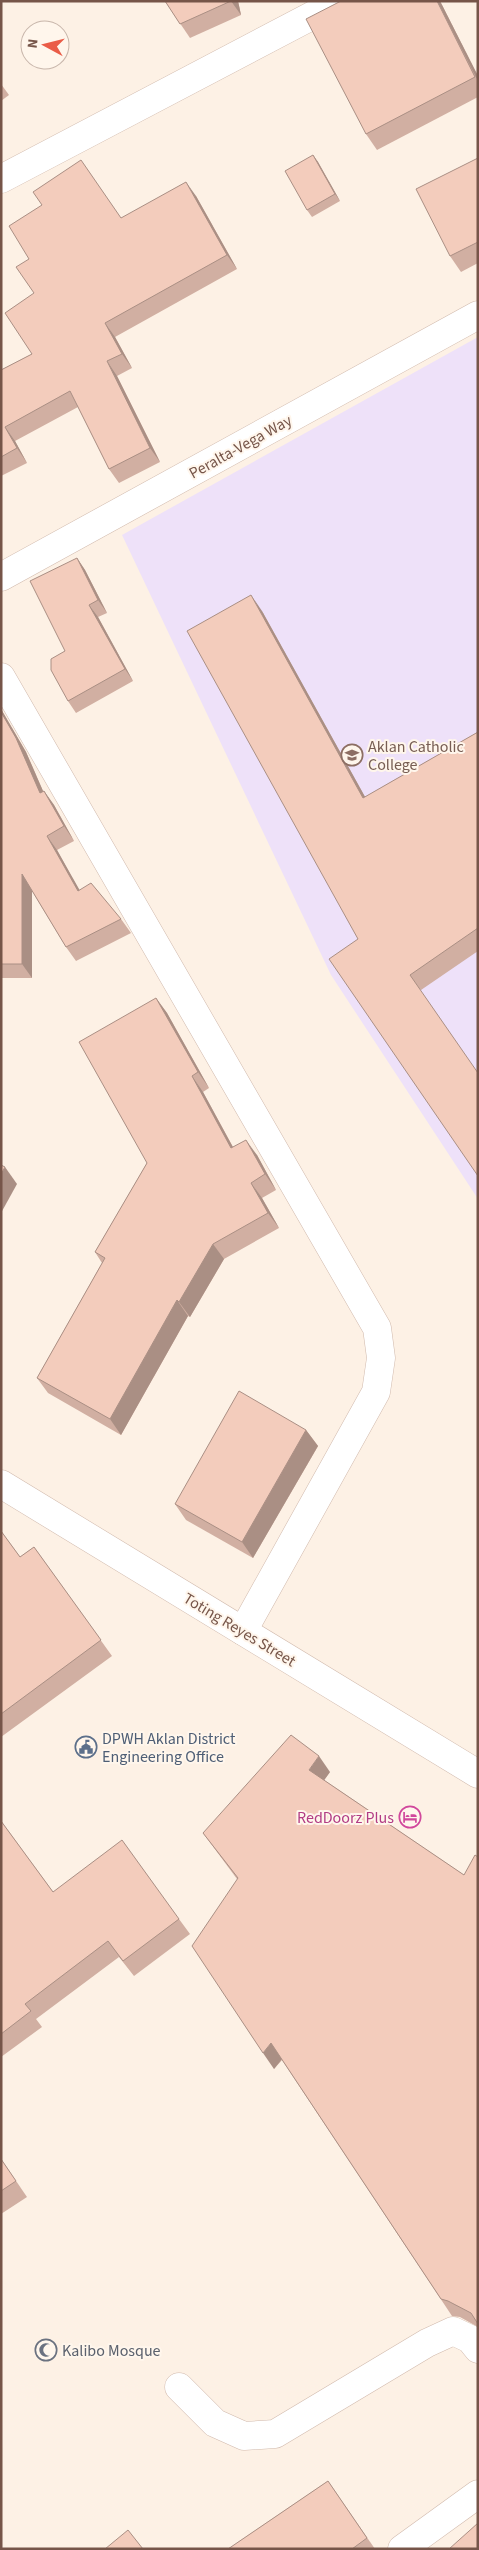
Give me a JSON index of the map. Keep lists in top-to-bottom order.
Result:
{
  "streets": {
    "street": ["Peralta-Vega Way", "Toting Reyes Street"]
  },
  "places": {
    "school or university": ["Aklan Catholic College"],
    "public building": ["DPWH Aklan District Engineering Office"],
    "hotel": ["RedDoorz Plus"],
    "mosque": ["Kalibo Mosque"]
  },
  "north": "left"
}
